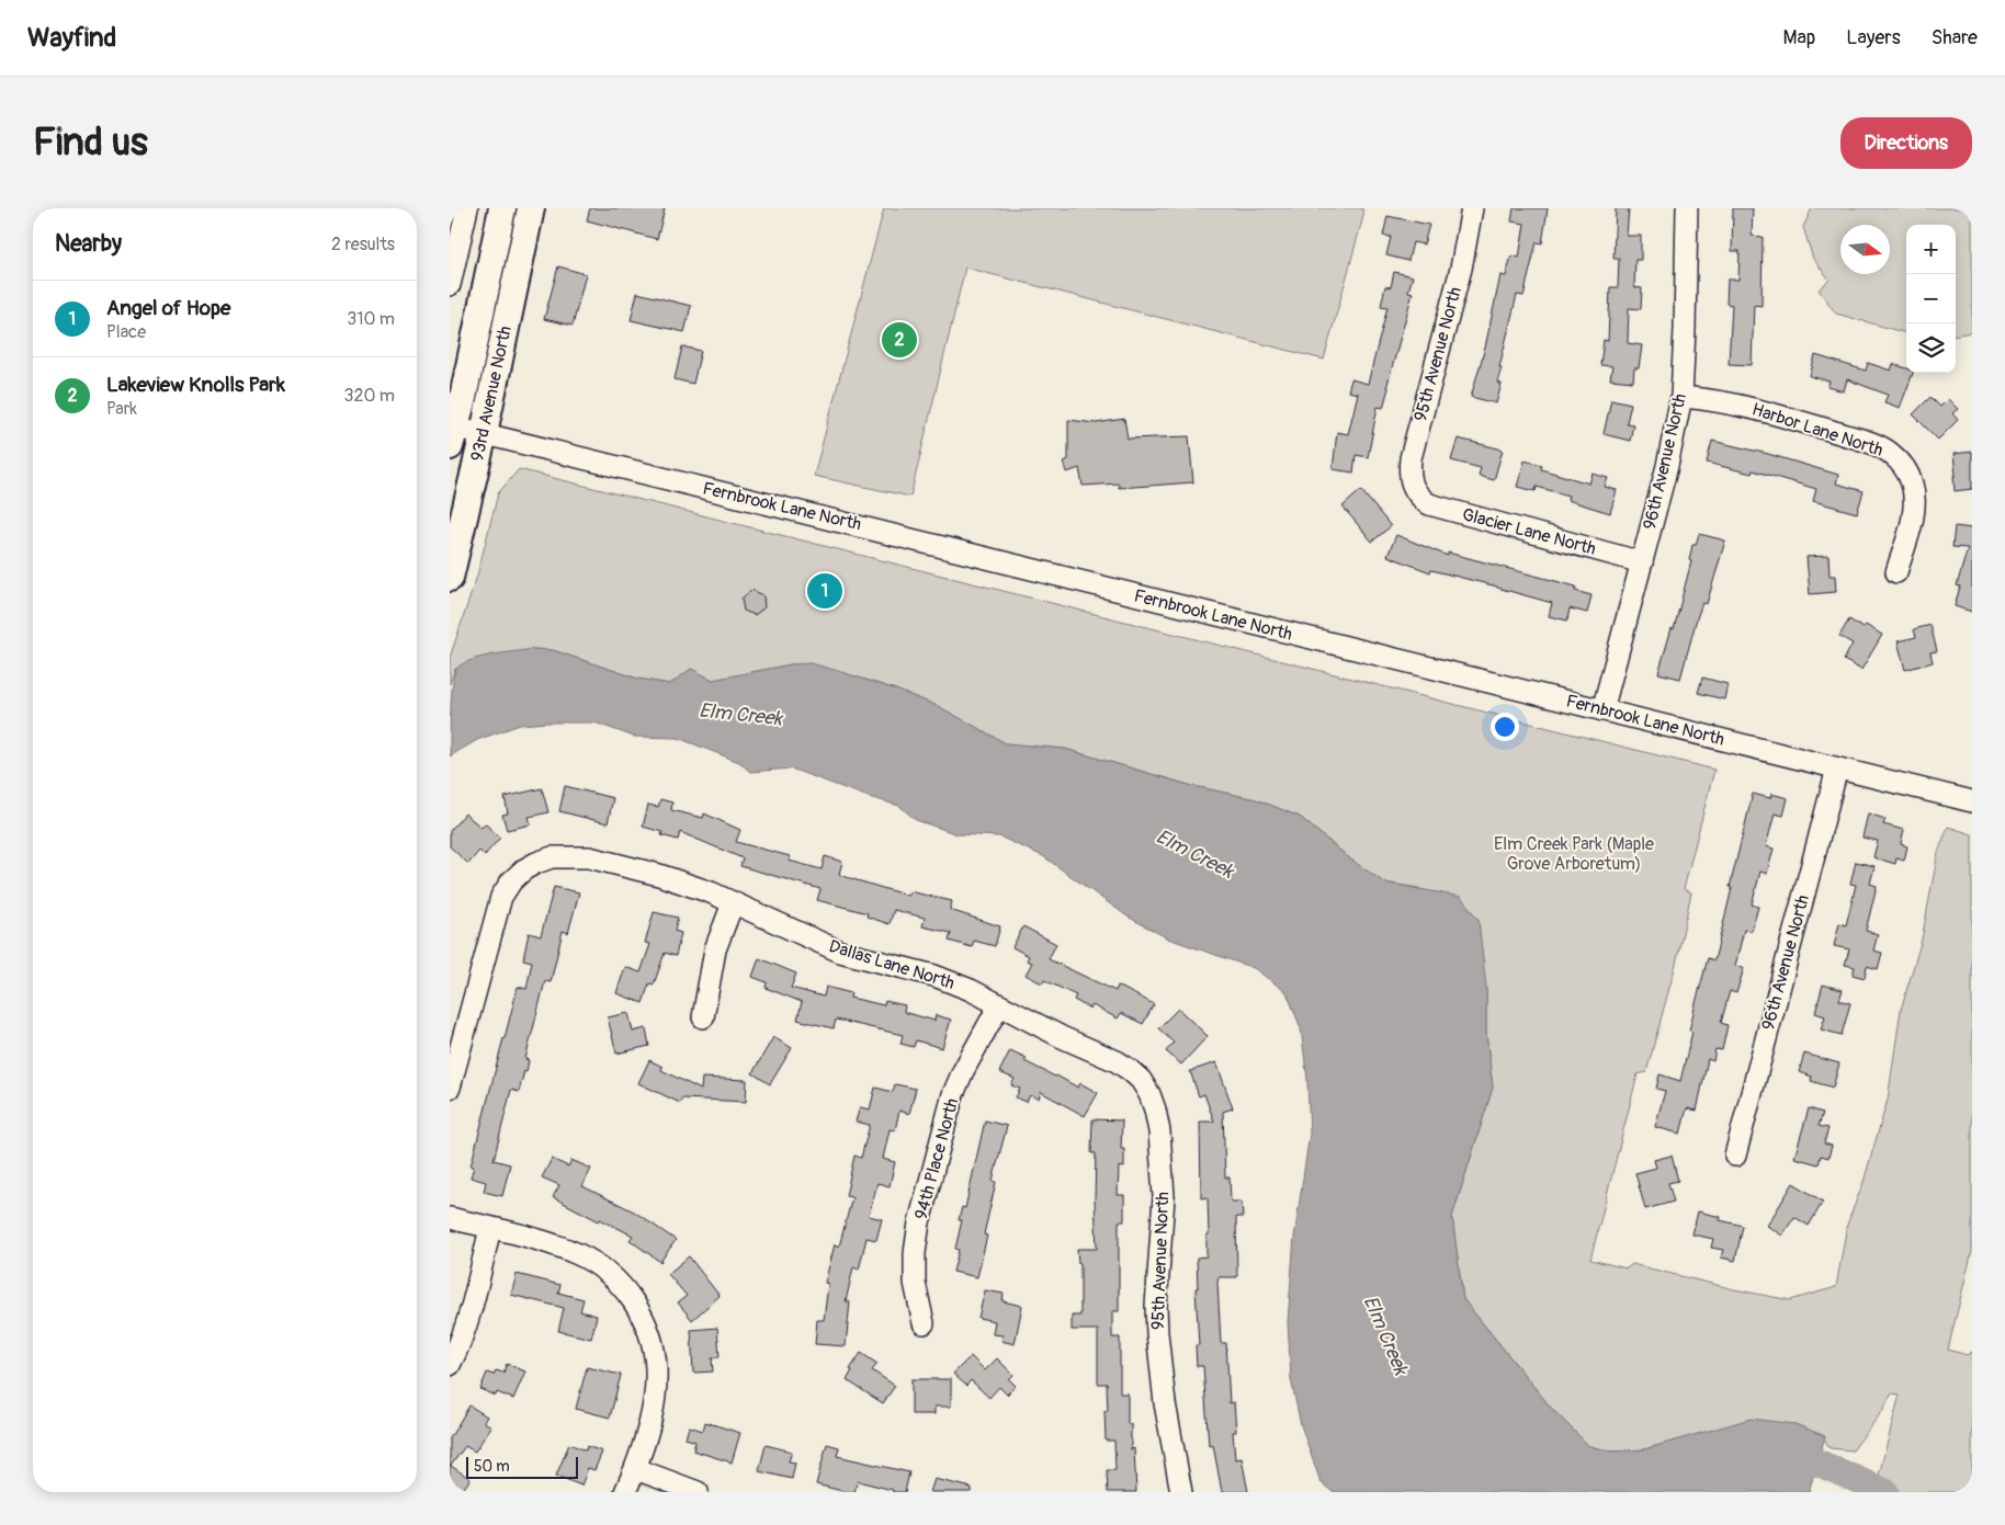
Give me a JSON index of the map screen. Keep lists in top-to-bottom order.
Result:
{
  "streets": {
    "main road": ["93rd Avenue North"],
    "street": [
      "95th Avenue North",
      "Harbor Lane North",
      "96th Avenue North",
      "Fernbrook Lane North",
      "Glacier Lane North",
      "Dallas Lane North",
      "94th Place North"
    ]
  },
  "crossings": [
    ["95th Avenue North", "Glacier Lane North"],
    ["95th Avenue North", "Dallas Lane North"],
    ["93rd Avenue North", "Fernbrook Lane North"],
    ["Harbor Lane North", "96th Avenue North"],
    ["96th Avenue North", "Fernbrook Lane North"],
    ["96th Avenue North", "Glacier Lane North"],
    ["Dallas Lane North", "94th Place North"]
  ],
  "water": ["Elm Creek"],
  "parks": ["Elm Creek Park (Maple Grove Arboretum)"],
  "scale_bar": "50 m",
  "north": "right",
  "page": {
    "header": "Wayfind",
    "nav": ["Map", "Layers", "Share"],
    "buttons": "Directions",
    "title": "Find us",
    "heading": ["Nearby", "2 results"],
    "map_buttons": ["+", "−"],
    "list": [
      {
        "mark": "1",
        "name": "Angel of Hope",
        "note": "Place",
        "value": "310 m"
      },
      {
        "mark": "2",
        "name": "Lakeview Knolls Park",
        "note": "Park",
        "value": "320 m"
      }
    ],
    "pins": ["2", "1"],
    "scale": "50 m"
  }
}
